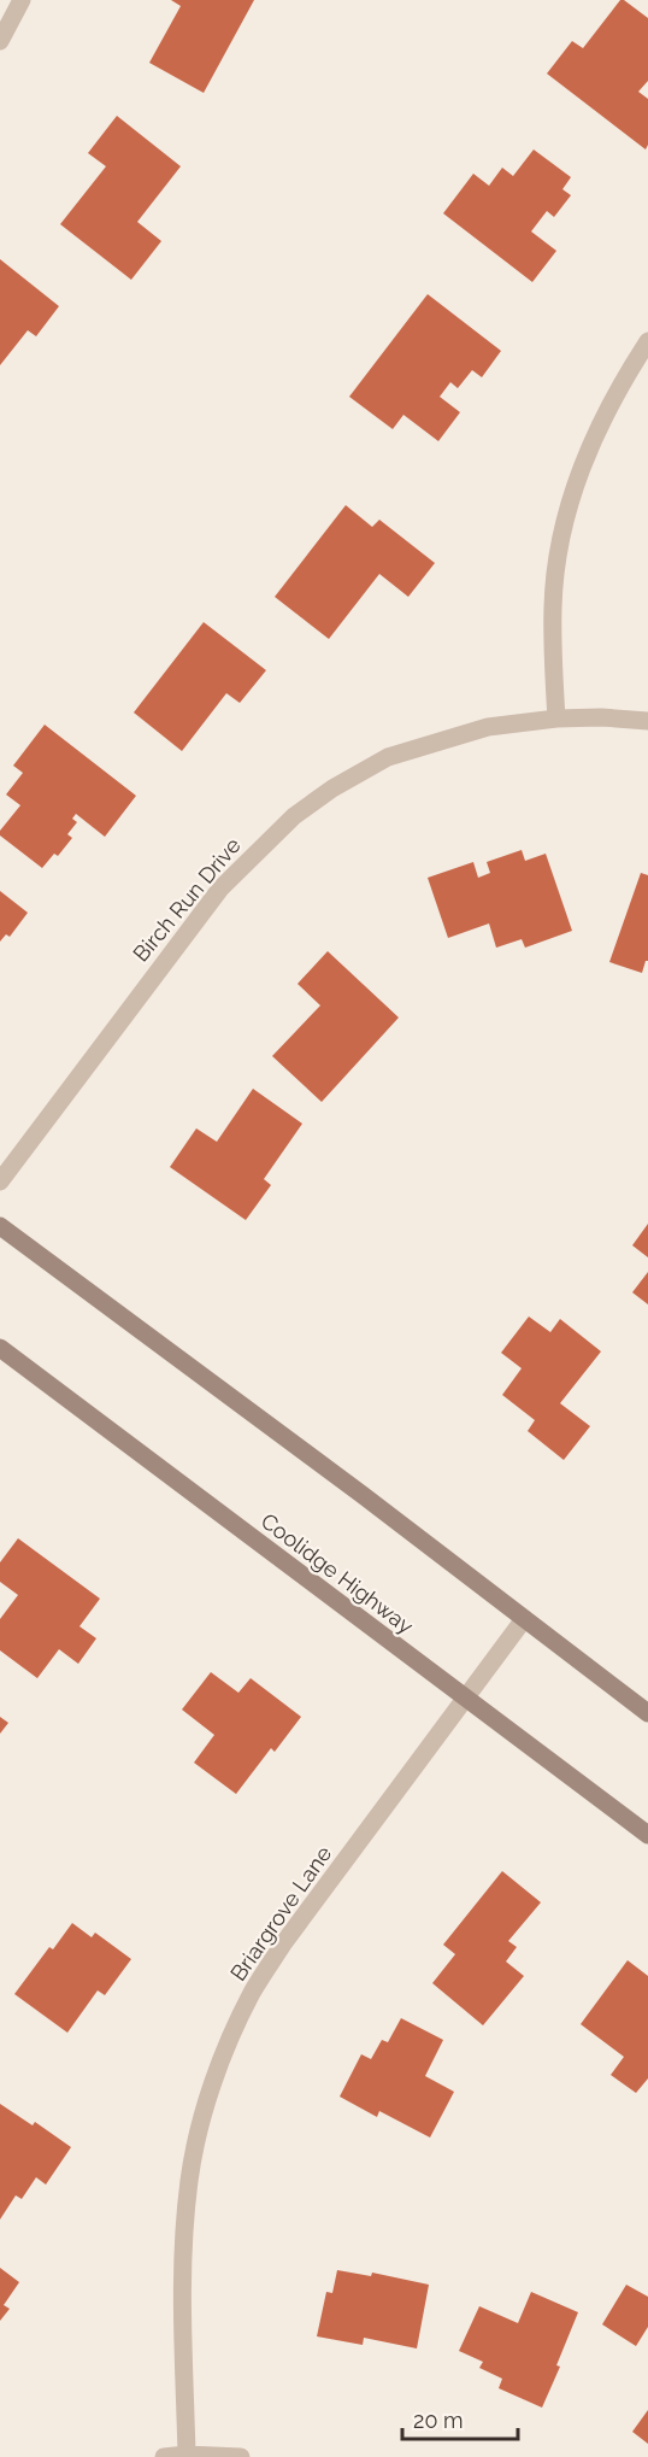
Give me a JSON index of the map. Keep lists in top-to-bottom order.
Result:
{
  "streets": {
    "main road": ["Coolidge Highway"],
    "street": ["Birch Run Drive", "Briargrove Lane"]
  },
  "crossings": [
    ["Coolidge Highway", "Briargrove Lane"]
  ],
  "scale_bar": "20 m"
}
